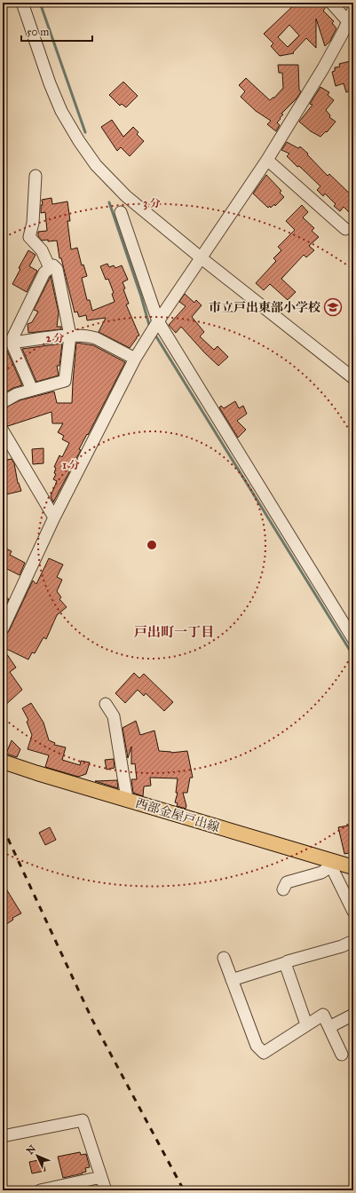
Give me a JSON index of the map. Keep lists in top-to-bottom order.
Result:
{
  "streets": {
    "main road": ["西部金屋戸出線"]
  },
  "districts": ["戸出町一丁目"],
  "places": {
    "school or university": ["市立戸出東部小学校"]
  },
  "scale_bar": "50 m",
  "north": "top left",
  "rings": ["3 分", "2 分", "1 分"]
}
